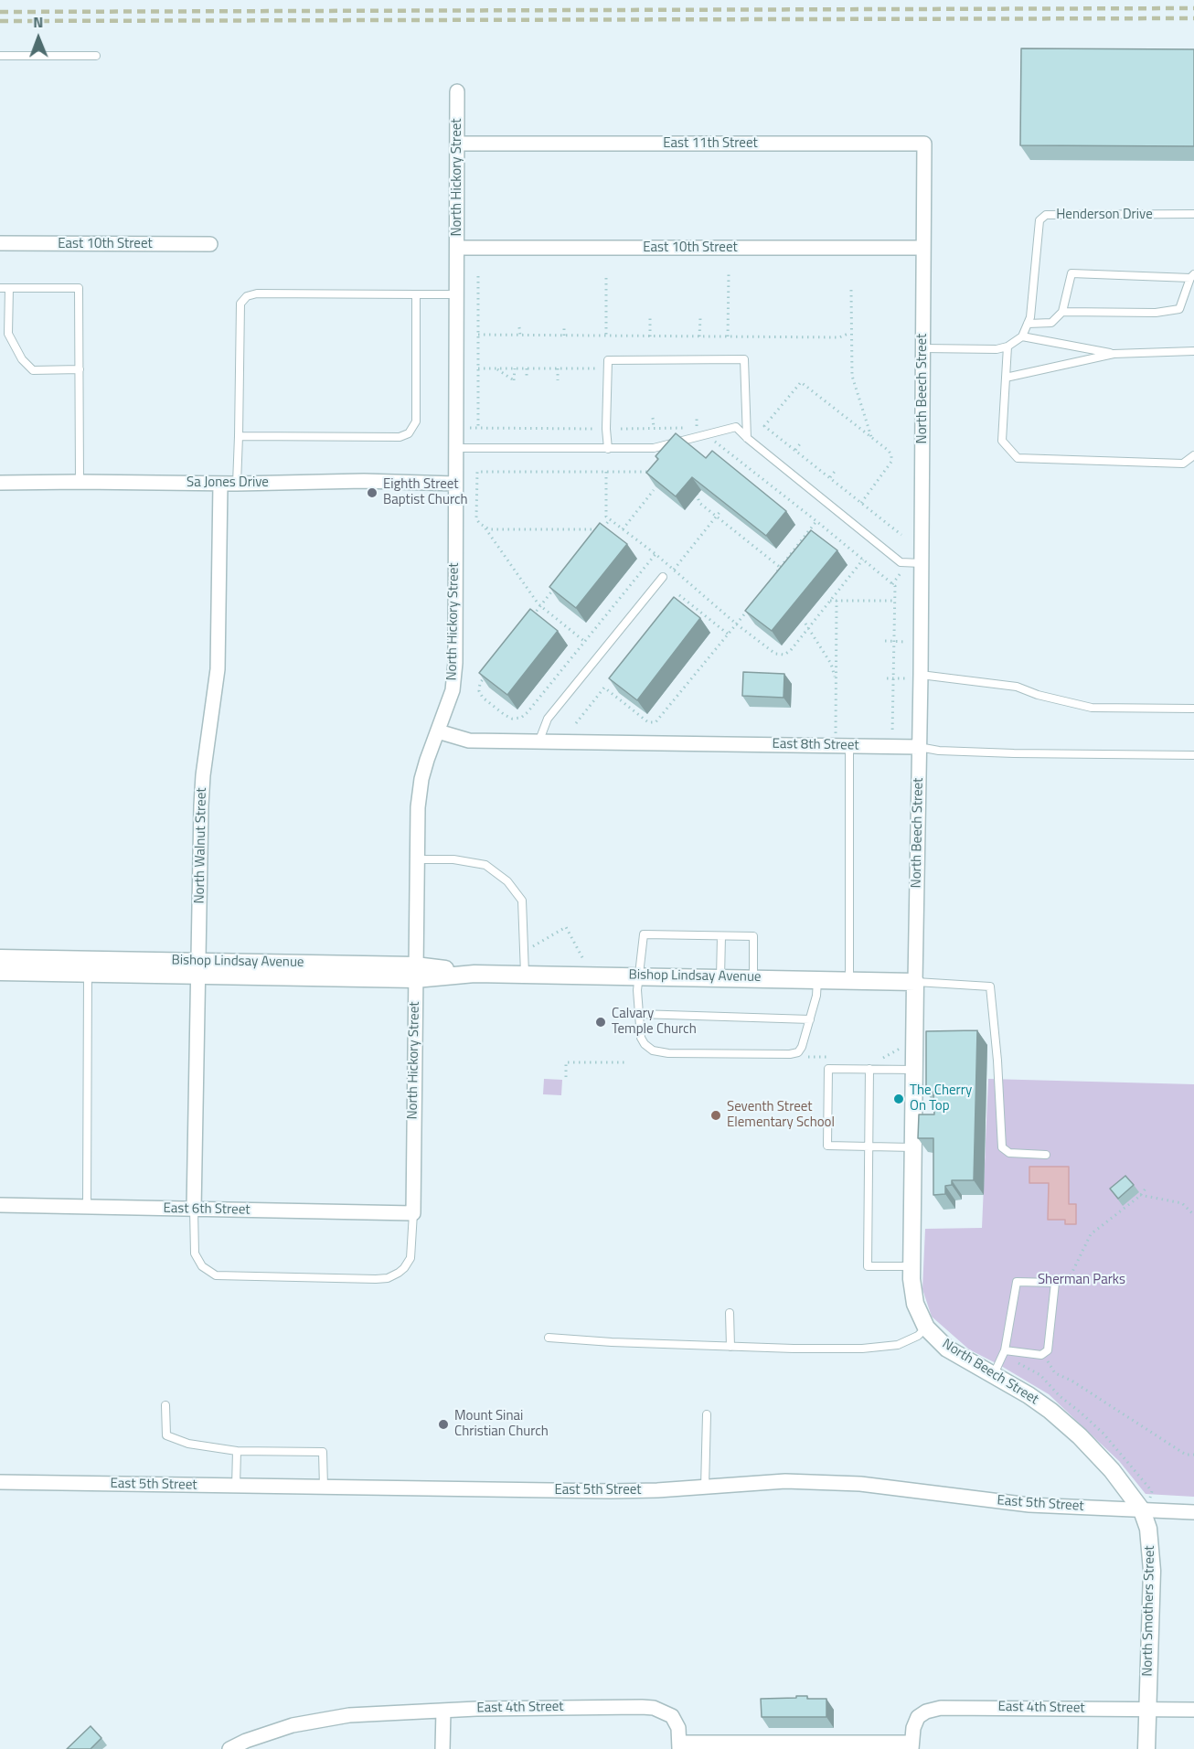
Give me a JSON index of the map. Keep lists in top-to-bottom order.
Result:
{
  "streets": {
    "street": [
      "East 11th Street",
      "North Hickory Street",
      "East 10th Street",
      "North Beech Street",
      "Sa Jones Drive",
      "East 8th Street",
      "North Walnut Street",
      "Bishop Lindsay Avenue",
      "East 6th Street",
      "East 5th Street",
      "North Smothers Street",
      "East 4th Street"
    ],
    "lane": ["Henderson Drive"]
  },
  "crossings": [
    ["East 11th Street", "North Hickory Street"],
    ["East 11th Street", "North Beech Street"],
    ["North Hickory Street", "East 10th Street"],
    ["North Hickory Street", "Sa Jones Drive"],
    ["North Hickory Street", "East 8th Street"],
    ["North Hickory Street", "Bishop Lindsay Avenue"],
    ["North Hickory Street", "East 6th Street"],
    ["East 10th Street", "North Beech Street"],
    ["North Beech Street", "East 8th Street"],
    ["North Beech Street", "Bishop Lindsay Avenue"],
    ["North Beech Street", "North Smothers Street"],
    ["Sa Jones Drive", "North Walnut Street"],
    ["North Walnut Street", "Bishop Lindsay Avenue"],
    ["North Walnut Street", "East 6th Street"],
    ["East 5th Street", "North Smothers Street"],
    ["North Smothers Street", "East 4th Street"]
  ],
  "parks": ["Sherman Parks"],
  "places": [
    "Eighth Street Baptist Church",
    "Calvary Temple Church",
    "The Cherry On Top",
    "Seventh Street Elementary School",
    "Mount Sinai Christian Church"
  ],
  "north": "top"
}
